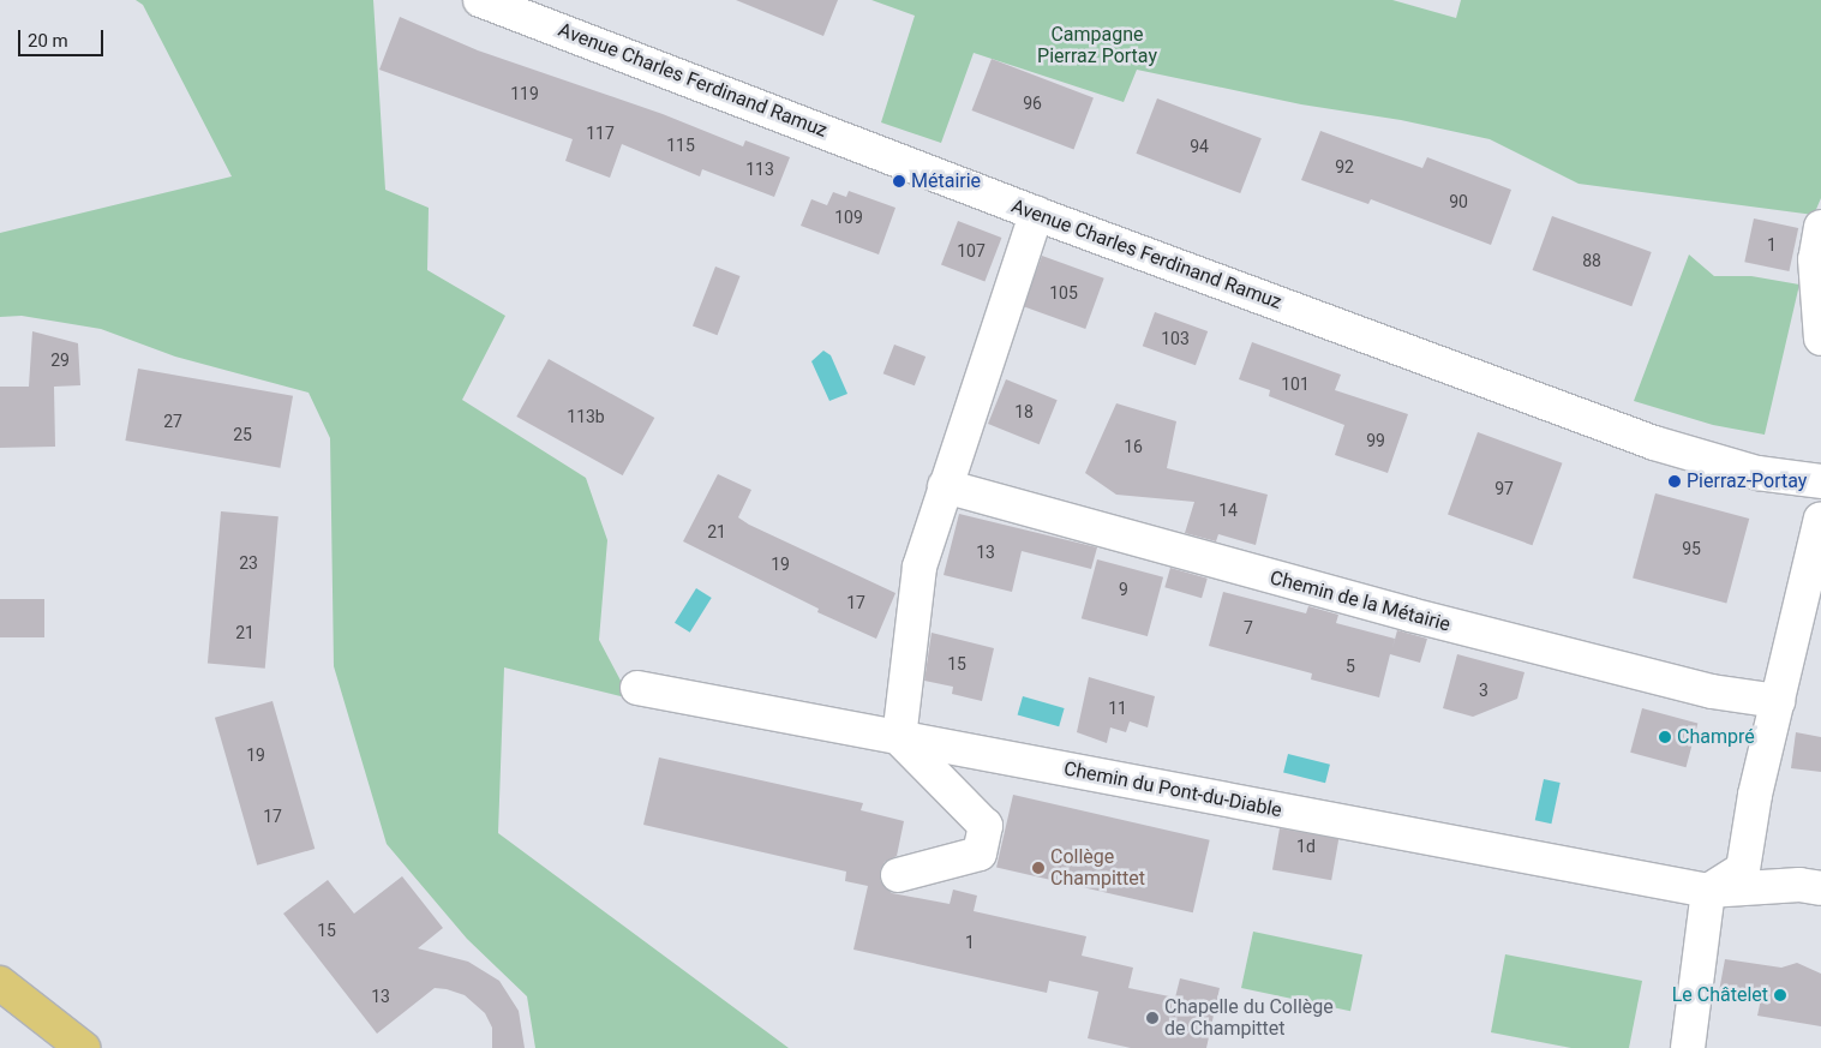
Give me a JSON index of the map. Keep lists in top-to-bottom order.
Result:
{
  "streets": {
    "street": ["Avenue Charles Ferdinand Ramuz", "Chemin de la Métairie", "Chemin du Pont-du-Diable"]
  },
  "parks": ["Campagne Pierraz Portay"],
  "places": [
    "Métairie",
    "Pierraz-Portay",
    "Champré",
    "Collège Champittet",
    "Le Châtelet",
    "Chapelle du Collège de Champittet"
  ],
  "house_numbers": [
    "119",
    "96",
    "117",
    "115",
    "94",
    "92",
    "113",
    "90",
    "109",
    "1",
    "107",
    "88",
    "105",
    "103",
    "29",
    "101",
    "18",
    "113b",
    "27",
    "25",
    "99",
    "16",
    "97",
    "14",
    "21",
    "95",
    "13",
    "23",
    "19",
    "9",
    "17",
    "7",
    "21",
    "15",
    "5",
    "3",
    "11",
    "19",
    "17",
    "1d",
    "15",
    "1",
    "13"
  ],
  "scale_bar": "20 m"
}
